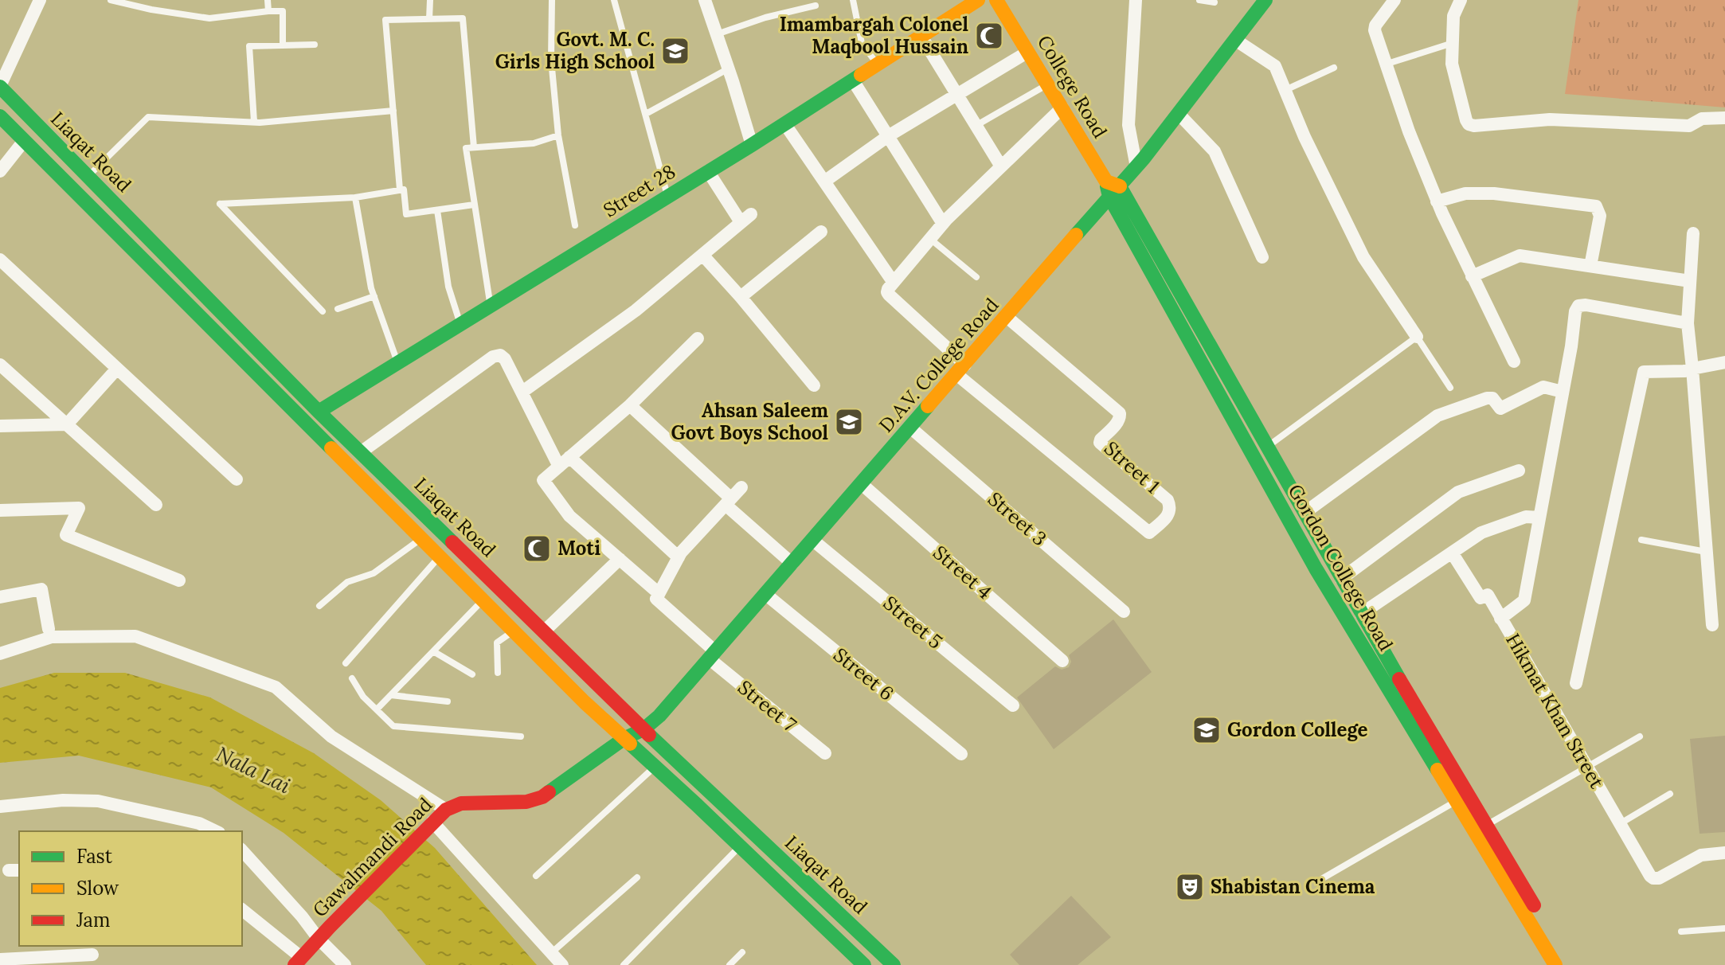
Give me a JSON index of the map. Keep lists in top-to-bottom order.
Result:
{
  "streets": {
    "street": [
      "College Road",
      "Liaqat Road",
      "Street 28",
      "D.A.V. College Road",
      "Street 1",
      "Street 3",
      "Gordon College Road",
      "Street 4",
      "Street 5",
      "Street 6",
      "Street 7",
      "Hikmat Khan Street",
      "Gawalmandi Road"
    ]
  },
  "crossings": [
    ["College Road", "D.A.V. College Road"],
    ["College Road", "Gordon College Road"],
    ["Liaqat Road", "Street 28"],
    ["Liaqat Road", "D.A.V. College Road"],
    ["Liaqat Road", "Gawalmandi Road"],
    ["D.A.V. College Road", "Street 1"],
    ["D.A.V. College Road", "Street 3"],
    ["D.A.V. College Road", "Gordon College Road"],
    ["D.A.V. College Road", "Street 4"],
    ["D.A.V. College Road", "Street 5"],
    ["D.A.V. College Road", "Street 6"],
    ["D.A.V. College Road", "Street 7"],
    ["D.A.V. College Road", "Gawalmandi Road"]
  ],
  "water": ["Nala Lai"],
  "places": {
    "mosque": ["Imambargah Colonel Maqbool Hussain", "Moti"],
    "school or university": ["Govt. M. C. Girls High School", "Ahsan Saleem Govt Boys School", "Gordon College"],
    "theatre": ["Shabistan Cinema"]
  },
  "legend": ["Fast", "Slow", "Jam"]
}
